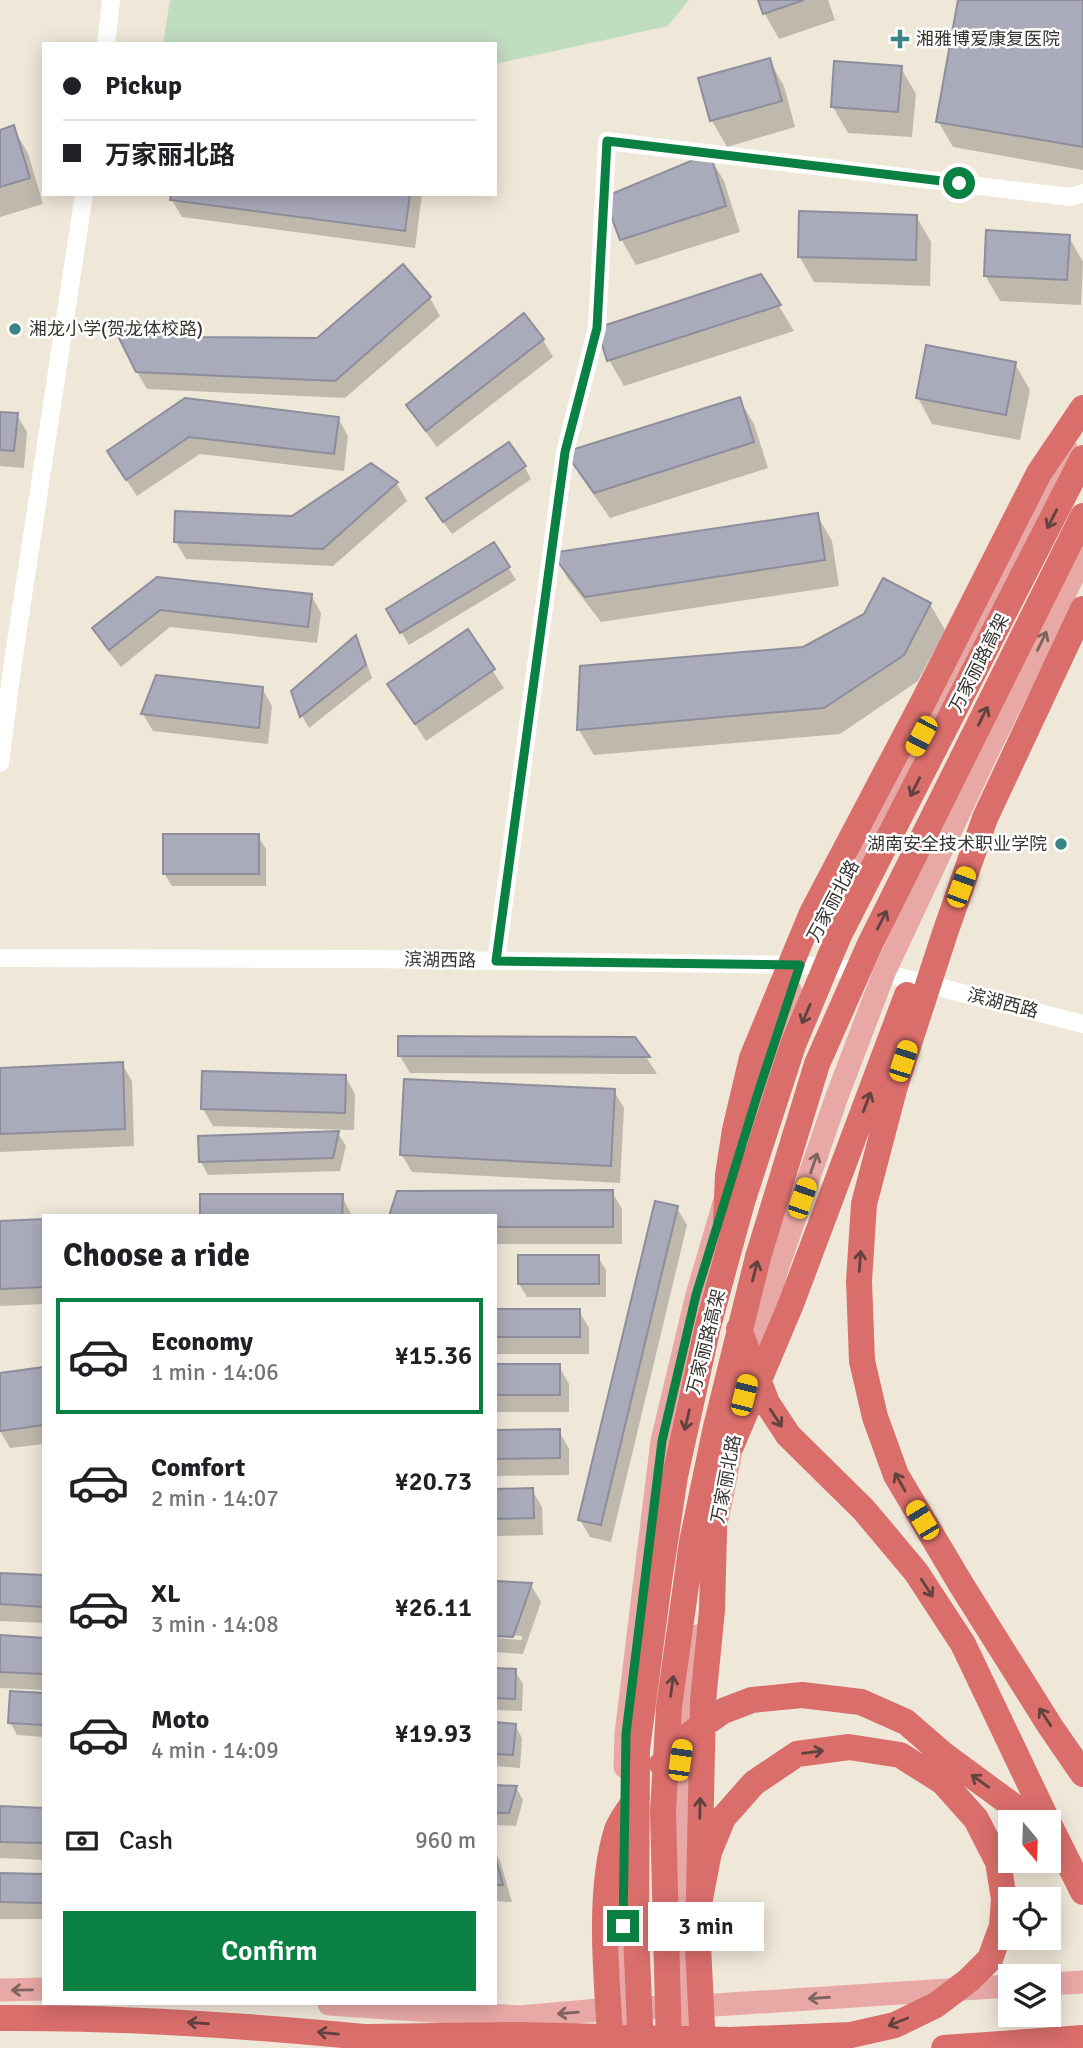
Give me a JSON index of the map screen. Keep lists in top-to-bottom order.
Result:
{
  "streets": {
    "highway": ["万家丽路高架"],
    "main road": ["万家丽北路"],
    "street": ["滨湖西路"]
  },
  "crossings": [
    ["万家丽路高架", "万家丽北路"],
    ["万家丽北路", "滨湖西路"]
  ],
  "places": {
    "health": ["湘雅博爱康复医院"],
    "other": ["湘龙小学(贺龙体校路)", "湖南安全技术职业学院"]
  },
  "north": "bottom",
  "page": {
    "banner": ["Pickup", "万家丽北路"],
    "heading": "Choose a ride",
    "list": [
      {
        "name": "Economy",
        "note": "1 min · 14:06",
        "value": "¥15.36"
      },
      {
        "name": "Comfort",
        "note": "2 min · 14:07",
        "value": "¥20.73"
      },
      {
        "name": "XL",
        "note": "3 min · 14:08",
        "value": "¥26.11"
      },
      {
        "name": "Moto",
        "note": "4 min · 14:09",
        "value": "¥19.93"
      }
    ],
    "pay": ["Cash", "960 m"],
    "buttons": "Confirm",
    "bubble": "3 min"
  }
}
